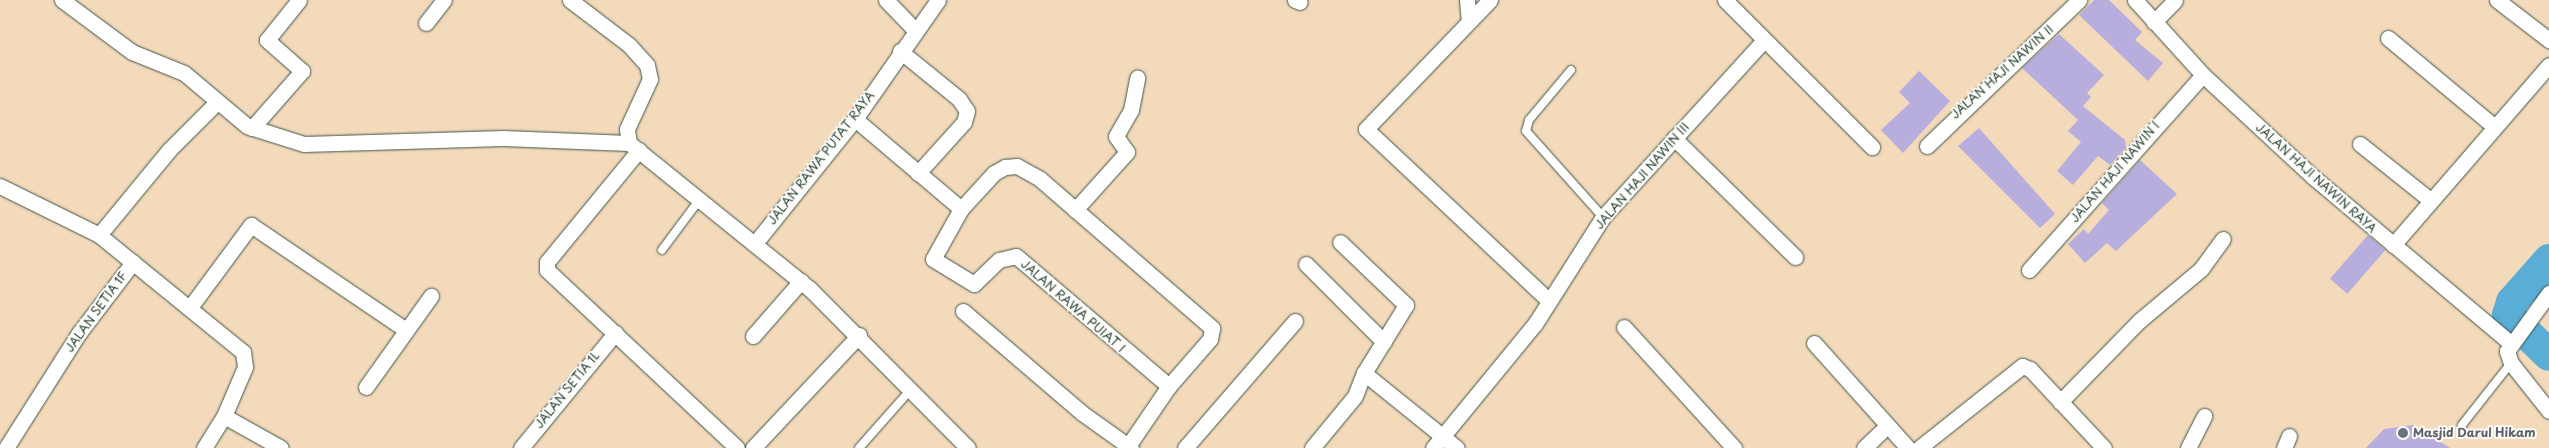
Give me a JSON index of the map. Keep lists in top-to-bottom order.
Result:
{
  "streets": {
    "street": [
      "JALAN HAJI NAWIN II",
      "JALAN RAWA PUTAT RAYA",
      "JALAN HAJI NAWIN I",
      "JALAN HAJI NAWIN III",
      "JALAN HAJI NAWIN RAYA",
      "JALAN RAWA PUIAT I",
      "JALAN SETIA 1F",
      "JALAN SETIA 1L"
    ]
  },
  "crossings": [
    ["JALAN HAJI NAWIN I", "JALAN HAJI NAWIN RAYA"]
  ],
  "places": ["Masjid Darul Hikam"]
}
